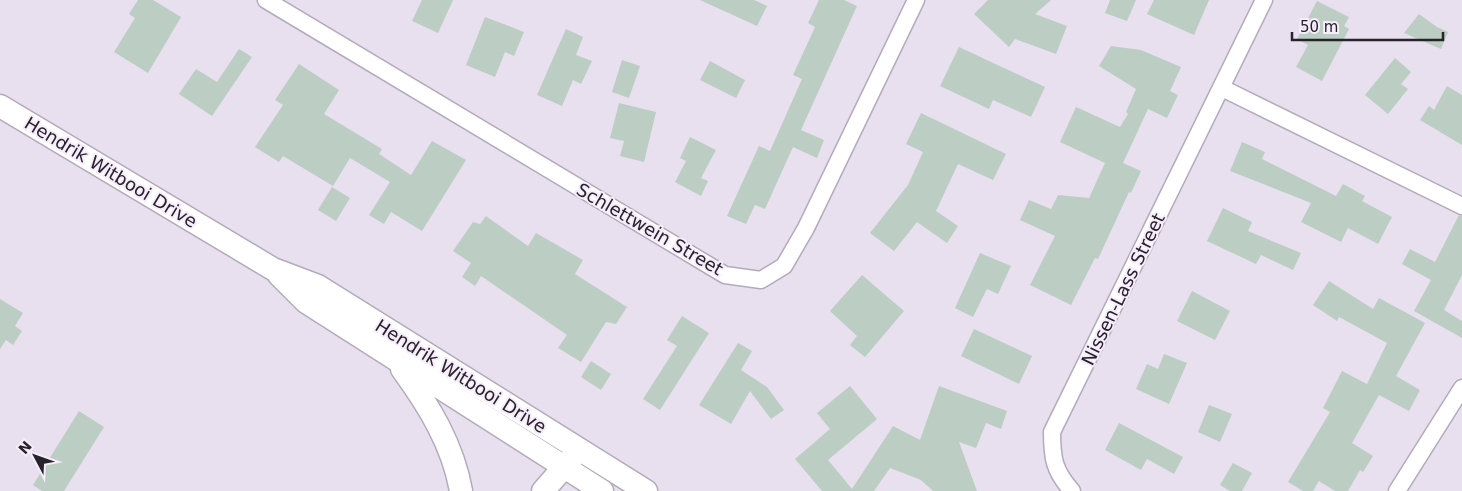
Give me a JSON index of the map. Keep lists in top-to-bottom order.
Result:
{
  "streets": {
    "main road": ["Hendrik Witbooi Drive"],
    "street": ["Schlettwein Street", "Nissen-Lass Street"]
  },
  "scale_bar": "50 m",
  "north": "top left"
}
